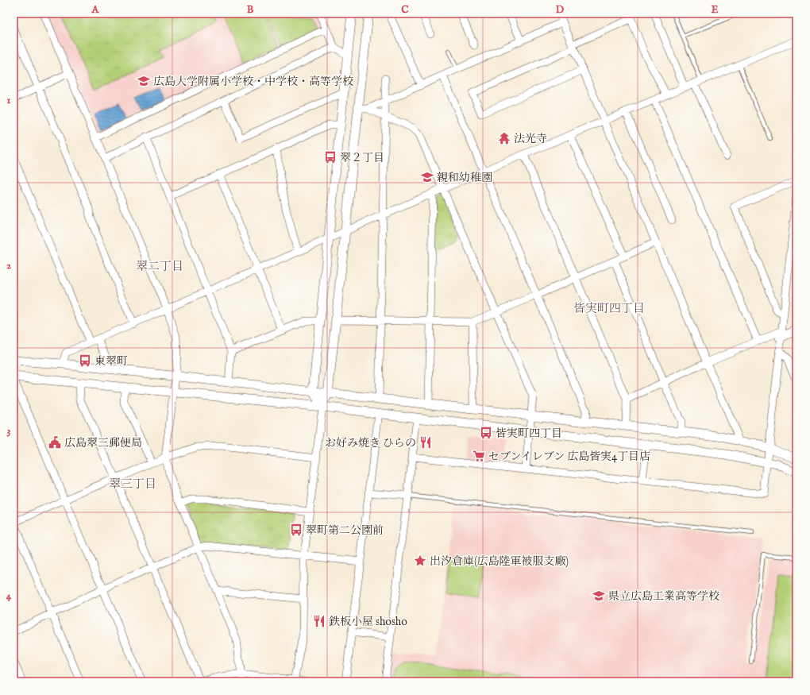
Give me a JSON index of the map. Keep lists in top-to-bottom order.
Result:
{
  "districts": ["翠二丁目", "皆実町四丁目", "翠三丁目"],
  "places": {
    "school or university": ["広島大学附属小学校・中学校・高等学校", "親和幼稚園", "県立広島工業高等学校"],
    "temple": ["法光寺"],
    "bus stop": [
      "翠２丁目",
      "東翠町",
      "皆実町四丁目",
      "翠町第二公園前"
    ],
    "public building": ["広島翠三郵便局"],
    "restaurant": ["お好み焼き ひらの", "鉄板小屋 shosho"],
    "supermarket": ["セブンイレブン 広島皆実4丁目店"],
    "place": ["出汐倉庫(広島陸軍被服支廠)"]
  },
  "grid": {
    "columns": [
      "A",
      "B",
      "C",
      "D",
      "E"
    ],
    "rows": [
      "1",
      "2",
      "3",
      "4"
    ]
  }
}
